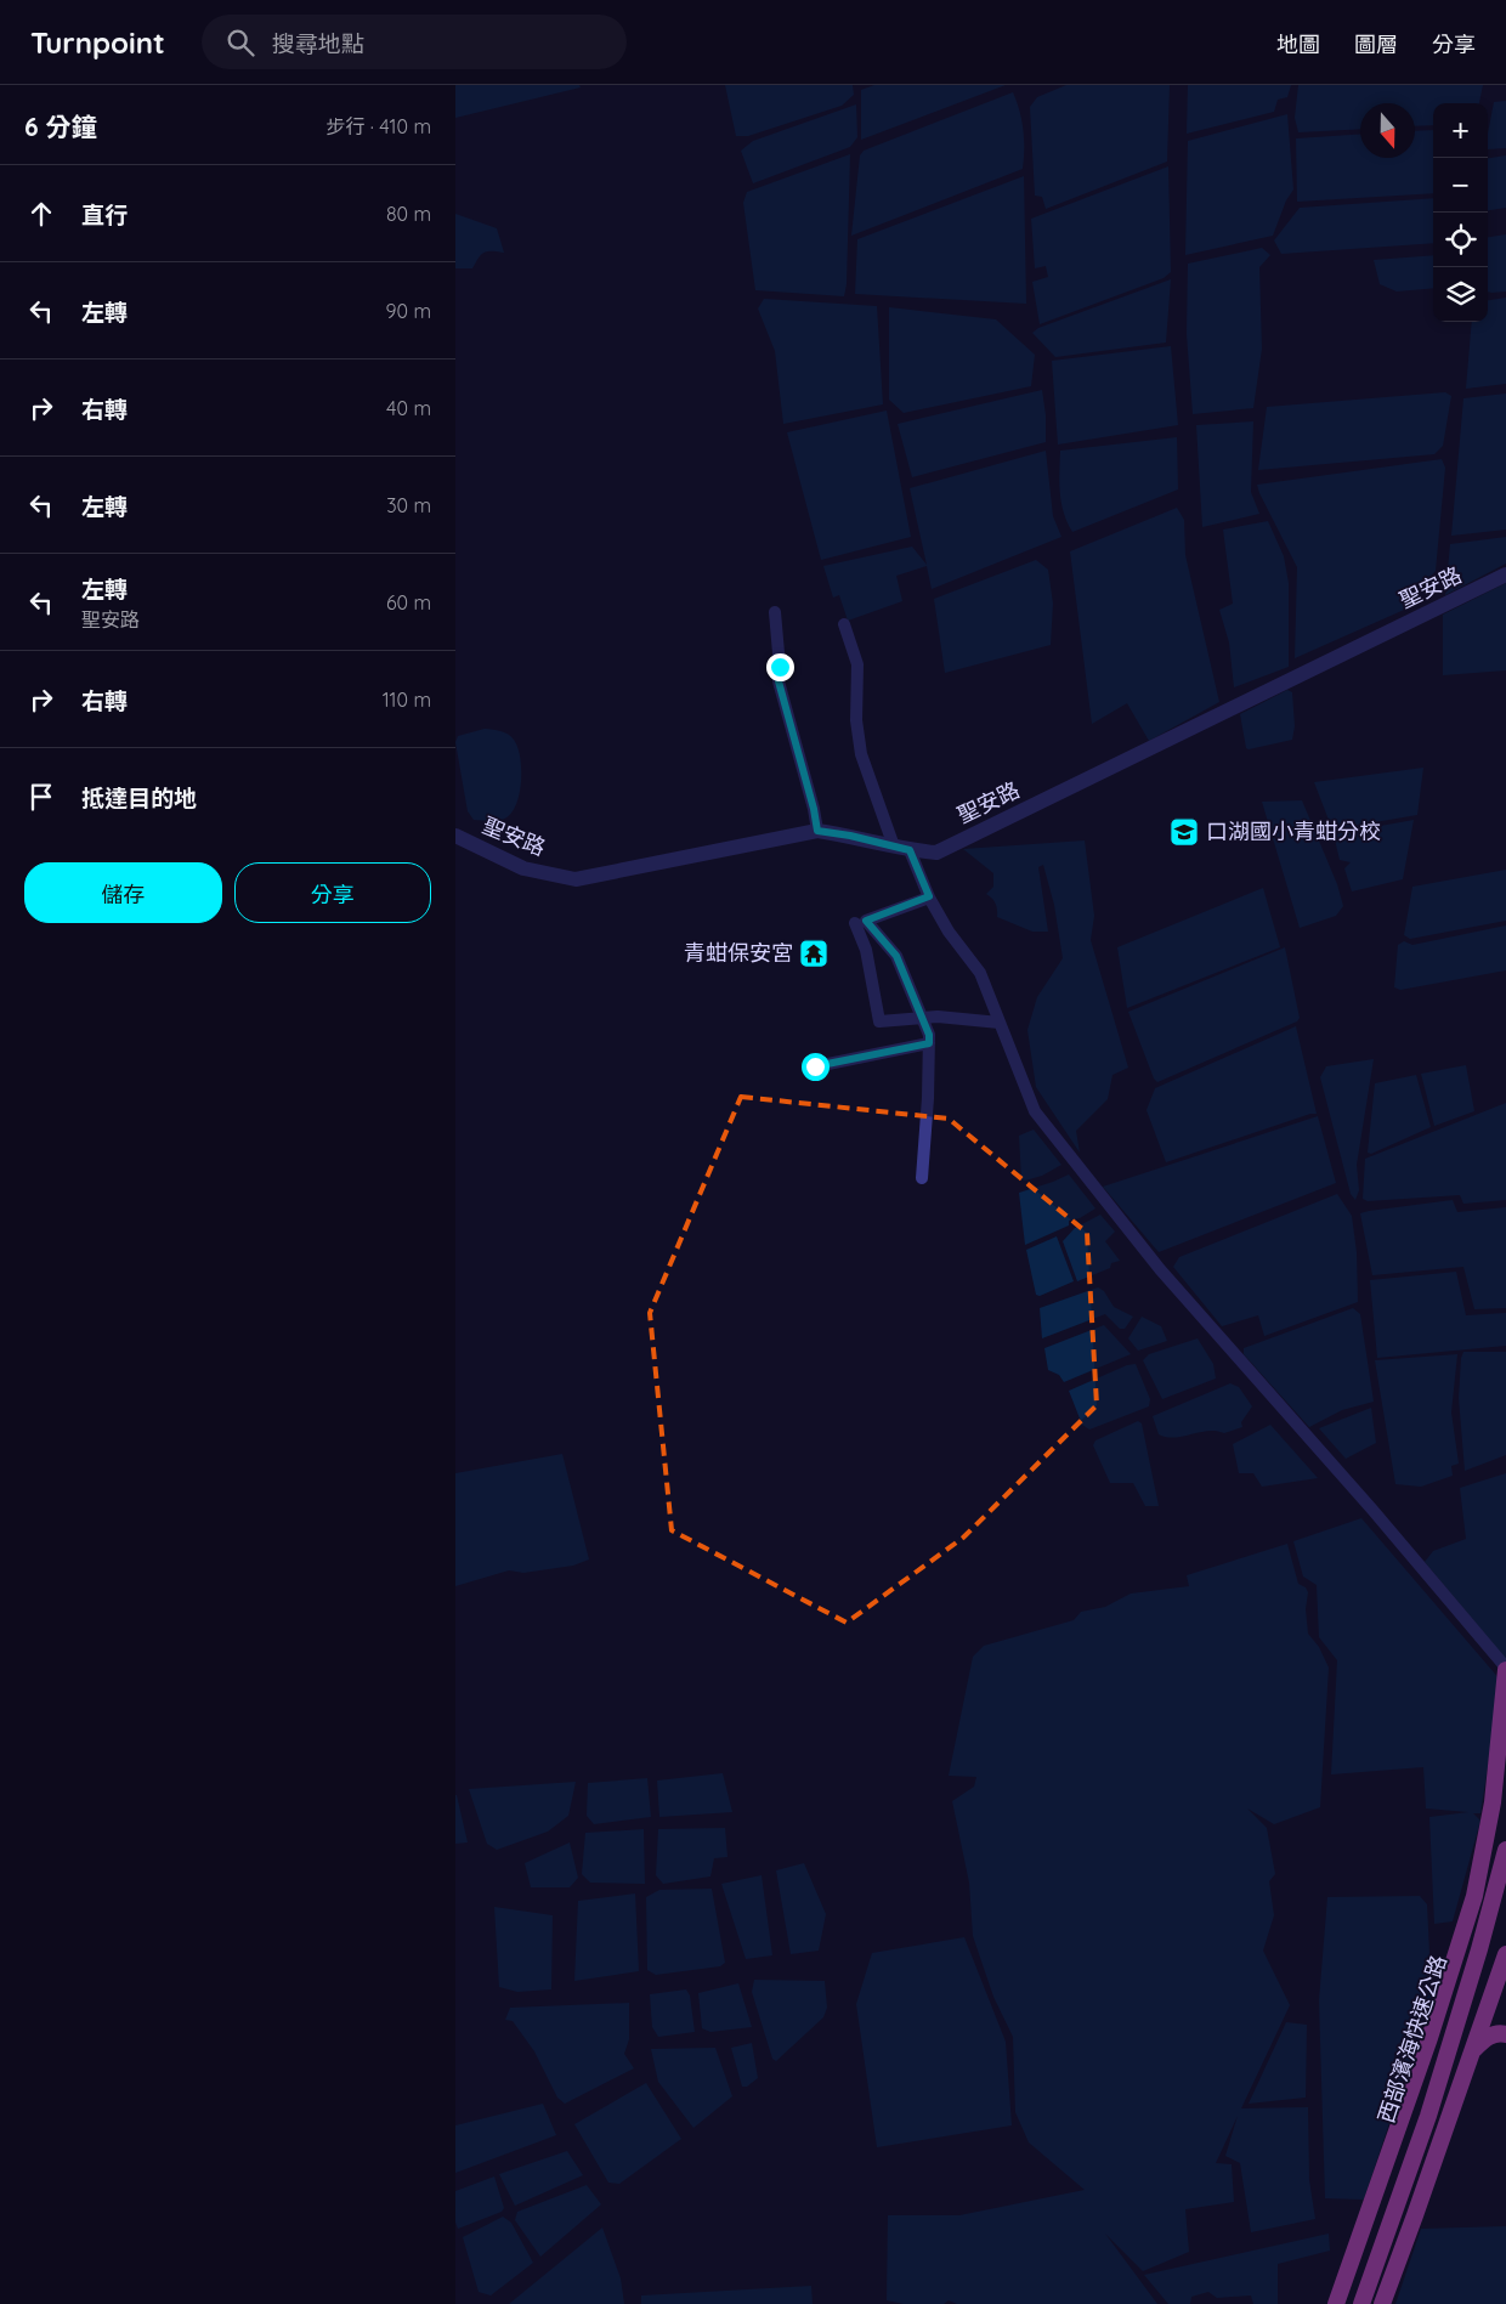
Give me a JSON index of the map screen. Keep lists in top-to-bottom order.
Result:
{
  "streets": {
    "highway": ["西部濱海快速公路"],
    "street": ["聖安路"]
  },
  "places": {
    "school or university": ["口湖國小青蚶分校"],
    "temple": ["青蚶保安宮"]
  },
  "north": "bottom",
  "page": {
    "header": "Turnpoint",
    "search": "搜尋地點",
    "nav": ["地圖", "圖層", "分享"],
    "heading": ["6 分鐘", "步行 · 410 m"],
    "map_buttons": ["+", "−"],
    "list": [
      ["直行", "80 m"],
      ["左轉", "90 m"],
      ["右轉", "40 m"],
      ["左轉", "30 m"],
      ["左轉", "聖安路", "60 m"],
      ["右轉", "110 m"],
      "抵達目的地"
    ],
    "buttons": ["儲存", "分享"]
  }
}
